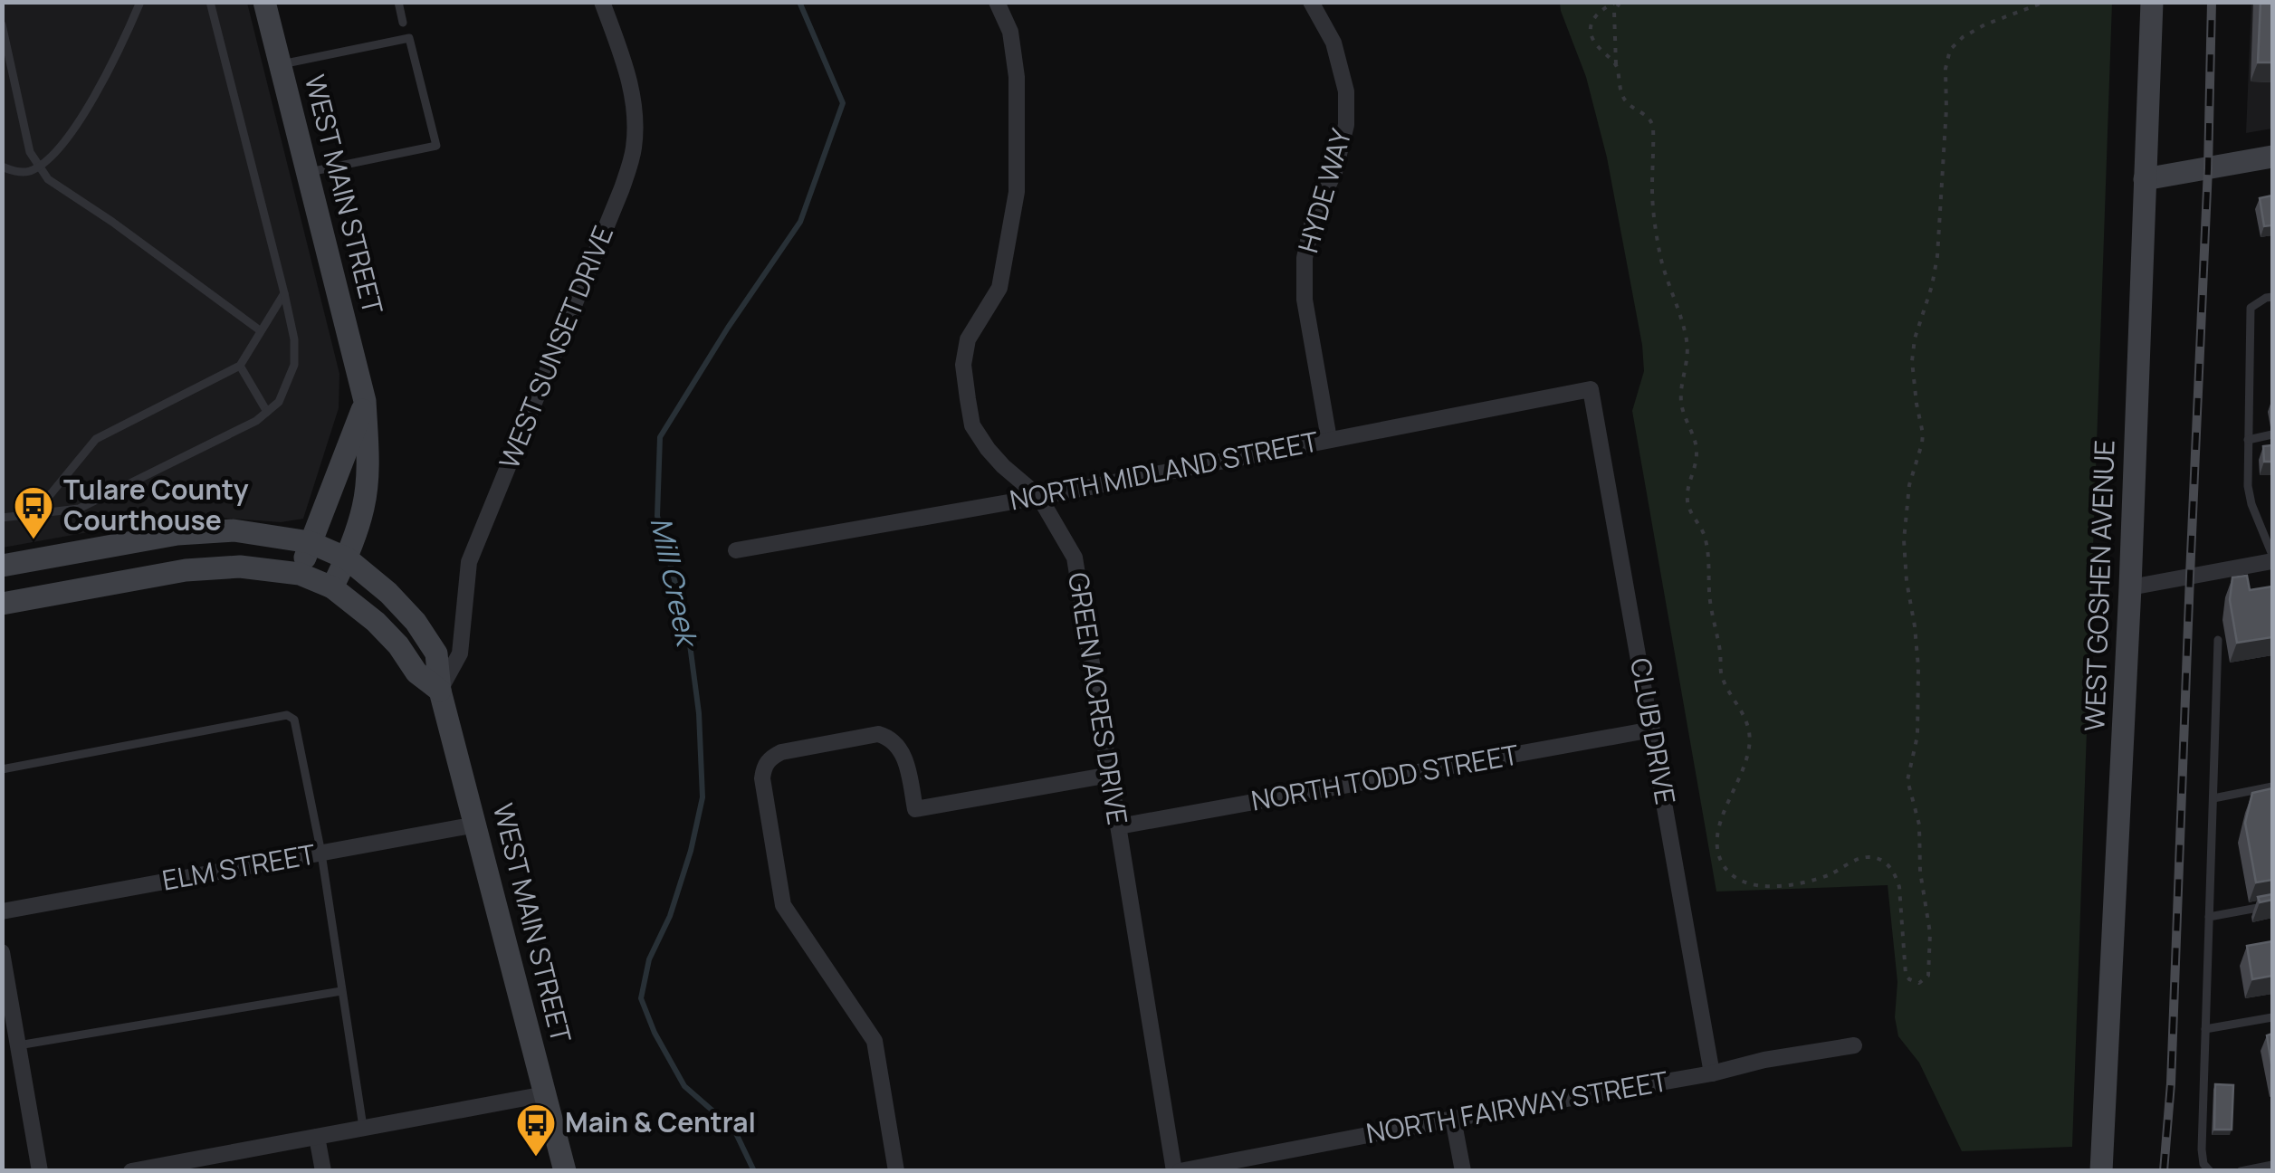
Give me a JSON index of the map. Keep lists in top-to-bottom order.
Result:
{
  "streets": {
    "main road": ["WEST MAIN STREET", "WEST GOSHEN AVENUE"],
    "street": [
      "HYDE WAY",
      "WEST SUNSET DRIVE",
      "NORTH MIDLAND STREET",
      "GREEN ACRES DRIVE",
      "CLUB DRIVE",
      "NORTH TODD STREET",
      "ELM STREET",
      "NORTH FAIRWAY STREET"
    ]
  },
  "crossings": [
    ["HYDE WAY", "NORTH MIDLAND STREET"],
    ["WEST MAIN STREET", "WEST SUNSET DRIVE"],
    ["WEST MAIN STREET", "ELM STREET"],
    ["NORTH MIDLAND STREET", "GREEN ACRES DRIVE"],
    ["NORTH MIDLAND STREET", "CLUB DRIVE"],
    ["GREEN ACRES DRIVE", "NORTH TODD STREET"],
    ["GREEN ACRES DRIVE", "NORTH FAIRWAY STREET"],
    ["CLUB DRIVE", "NORTH TODD STREET"],
    ["CLUB DRIVE", "NORTH FAIRWAY STREET"]
  ],
  "water": ["Mill Creek"],
  "places": {
    "bus stop": ["Tulare County Courthouse", "Main & Central"]
  }
}
